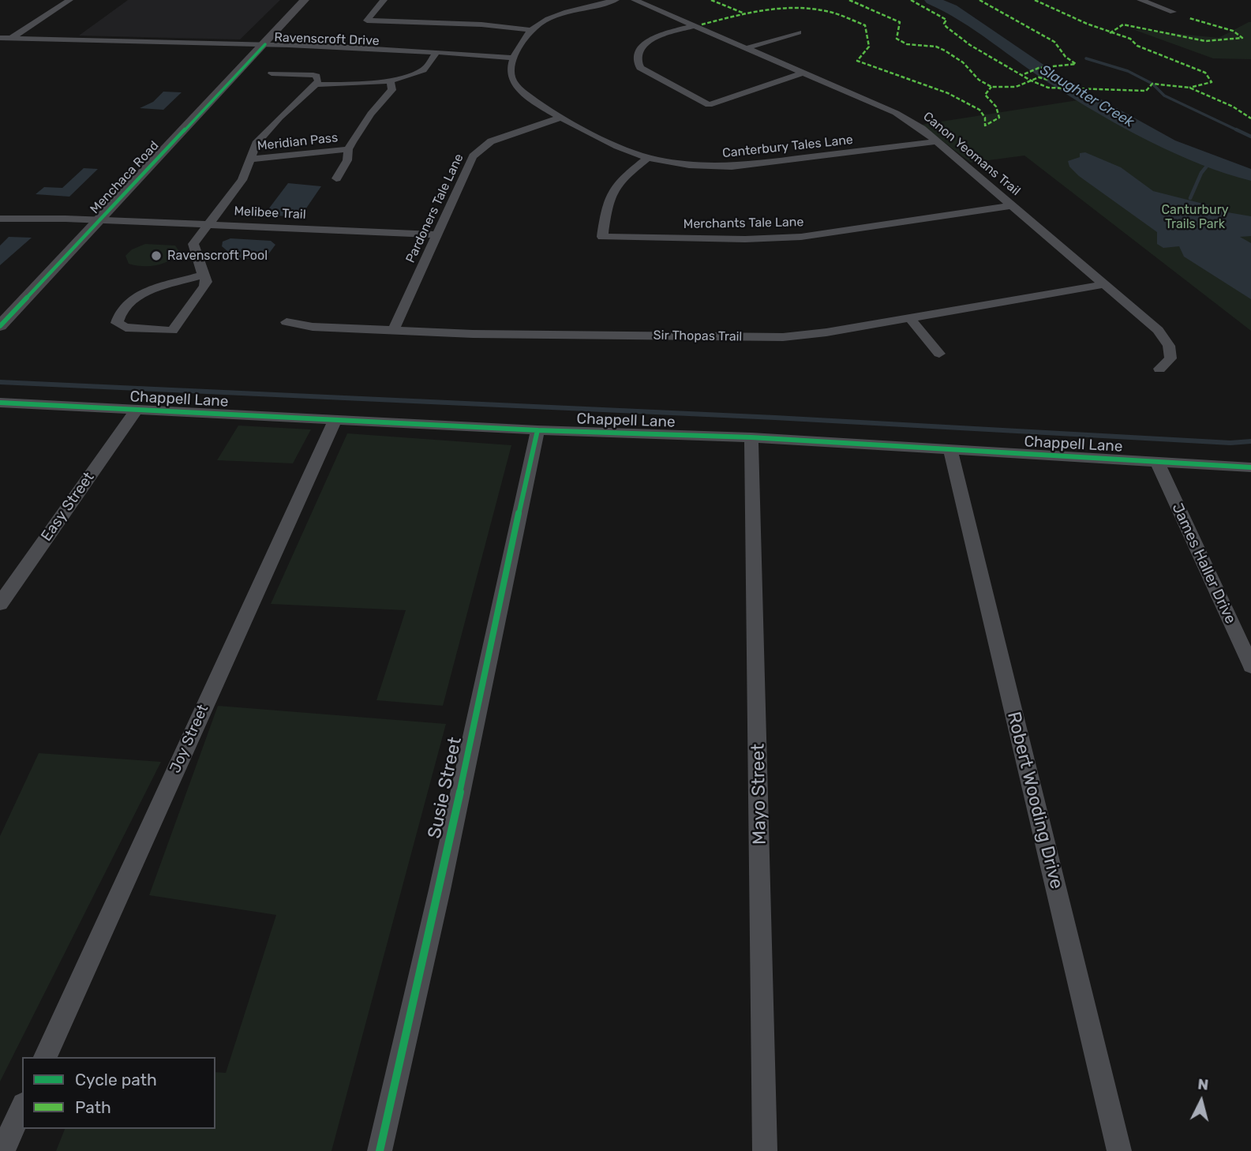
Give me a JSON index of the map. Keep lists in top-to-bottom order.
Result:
{
  "streets": {
    "main road": ["Menchaca Road"],
    "street": [
      "Ravenscroft Drive",
      "Meridian Pass",
      "Canterbury Tales Lane",
      "Canon Yeomans Trail",
      "Pardoners Tale Lane",
      "Melibee Trail",
      "Merchants Tale Lane",
      "Sir Thopas Trail",
      "Chappell Lane",
      "Easy Street",
      "James Haller Drive",
      "Joy Street",
      "Susie Street",
      "Mayo Street",
      "Robert Wooding Drive"
    ]
  },
  "crossings": [
    ["Ravenscroft Drive", "Canterbury Tales Lane"],
    ["Ravenscroft Drive", "Menchaca Road"],
    ["Canterbury Tales Lane", "Canon Yeomans Trail"],
    ["Canterbury Tales Lane", "Pardoners Tale Lane"],
    ["Canterbury Tales Lane", "Merchants Tale Lane"],
    ["Canon Yeomans Trail", "Merchants Tale Lane"],
    ["Canon Yeomans Trail", "Sir Thopas Trail"],
    ["Menchaca Road", "Melibee Trail"],
    ["Pardoners Tale Lane", "Melibee Trail"],
    ["Pardoners Tale Lane", "Sir Thopas Trail"],
    ["Chappell Lane", "Easy Street"],
    ["Chappell Lane", "James Haller Drive"],
    ["Chappell Lane", "Joy Street"],
    ["Chappell Lane", "Susie Street"],
    ["Chappell Lane", "Mayo Street"],
    ["Chappell Lane", "Robert Wooding Drive"]
  ],
  "water": ["Slaughter Creek"],
  "parks": ["Canturbury Trails Park"],
  "places": ["Ravenscroft Pool"],
  "legend": ["Cycle path", "Path"],
  "north": "top"
}
